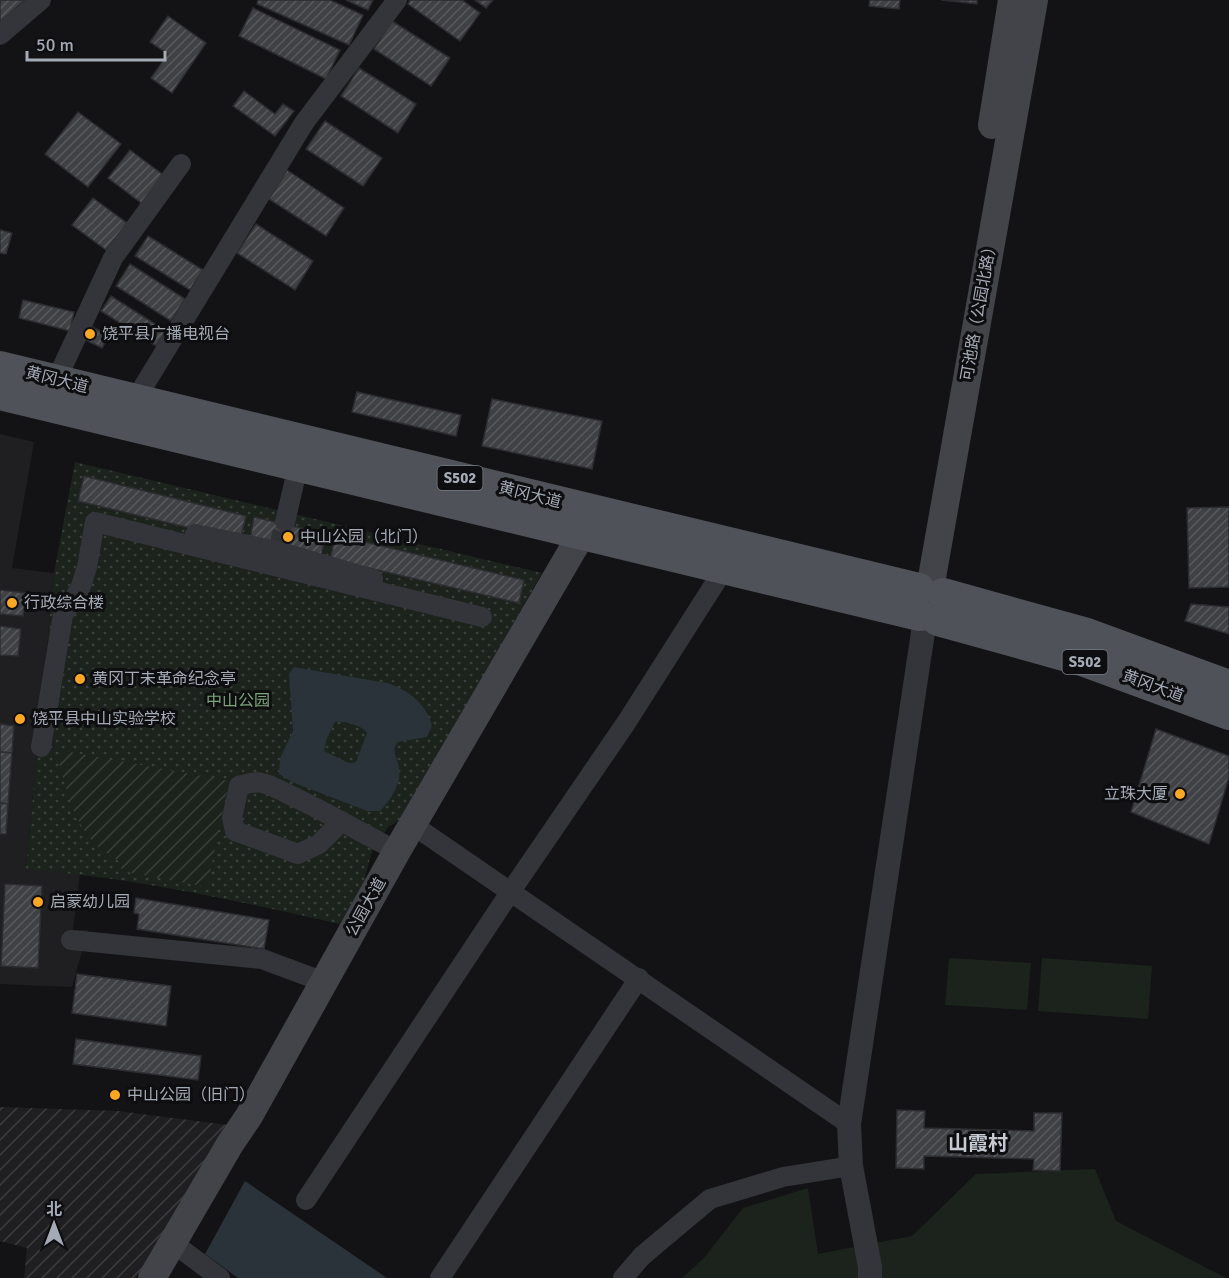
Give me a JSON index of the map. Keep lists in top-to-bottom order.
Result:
{
  "streets": {
    "main road": [
      "可池路（公园北路）",
      "黄冈大道",
      "S502",
      "公园大道"
    ]
  },
  "crossings": [
    ["可池路（公园北路）", "黄冈大道"]
  ],
  "districts": ["山霞村"],
  "parks": ["中山公园"],
  "places": [
    "饶平县广播电视台",
    "中山公园（北门）",
    "行政综合楼",
    "黄冈丁未革命纪念亭",
    "饶平县中山实验学校",
    "立珠大厦",
    "启蒙幼儿园",
    "中山公园（旧门）"
  ],
  "scale_bar": "50 m",
  "north": "top"
}
